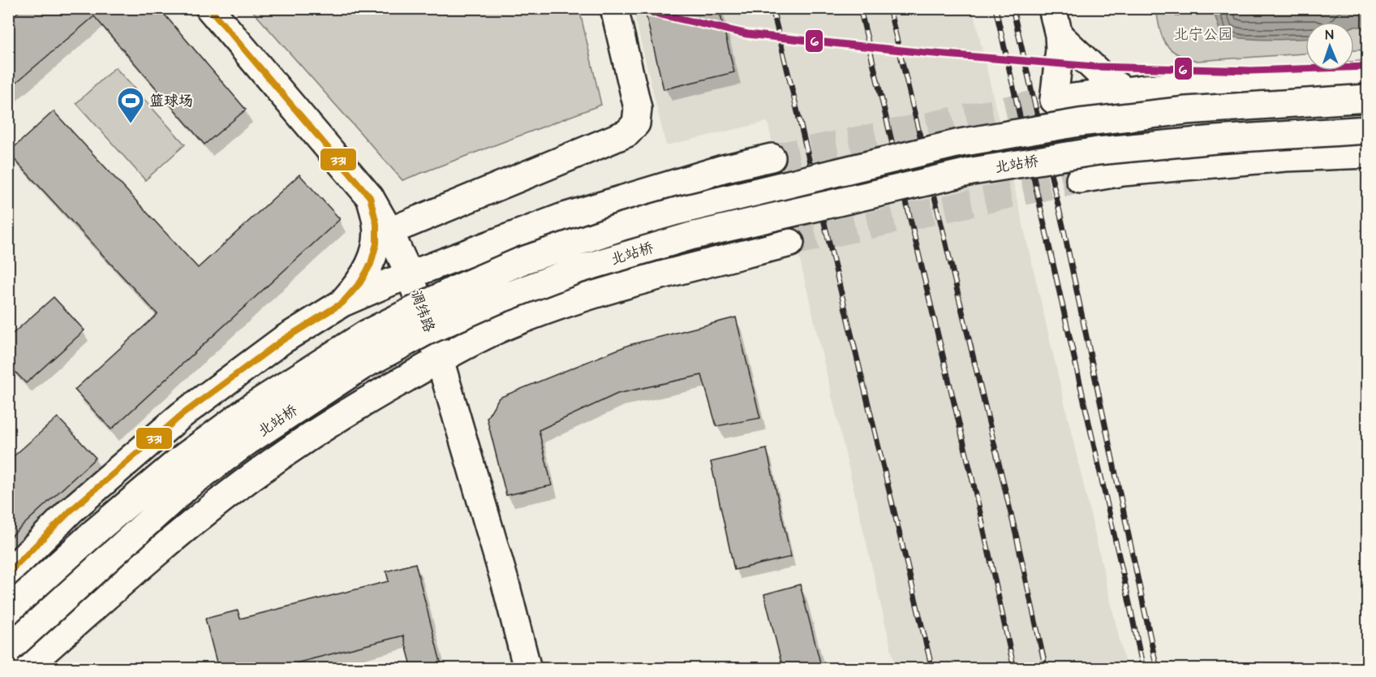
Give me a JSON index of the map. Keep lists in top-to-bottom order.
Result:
{
  "streets": {
    "main road": ["北站桥", "调纬路"]
  },
  "parks": ["北宁公园"],
  "places": {
    "sports": ["篮球场"]
  },
  "lines": ["transit line 6", "transit line 331"],
  "north": "top"
}
